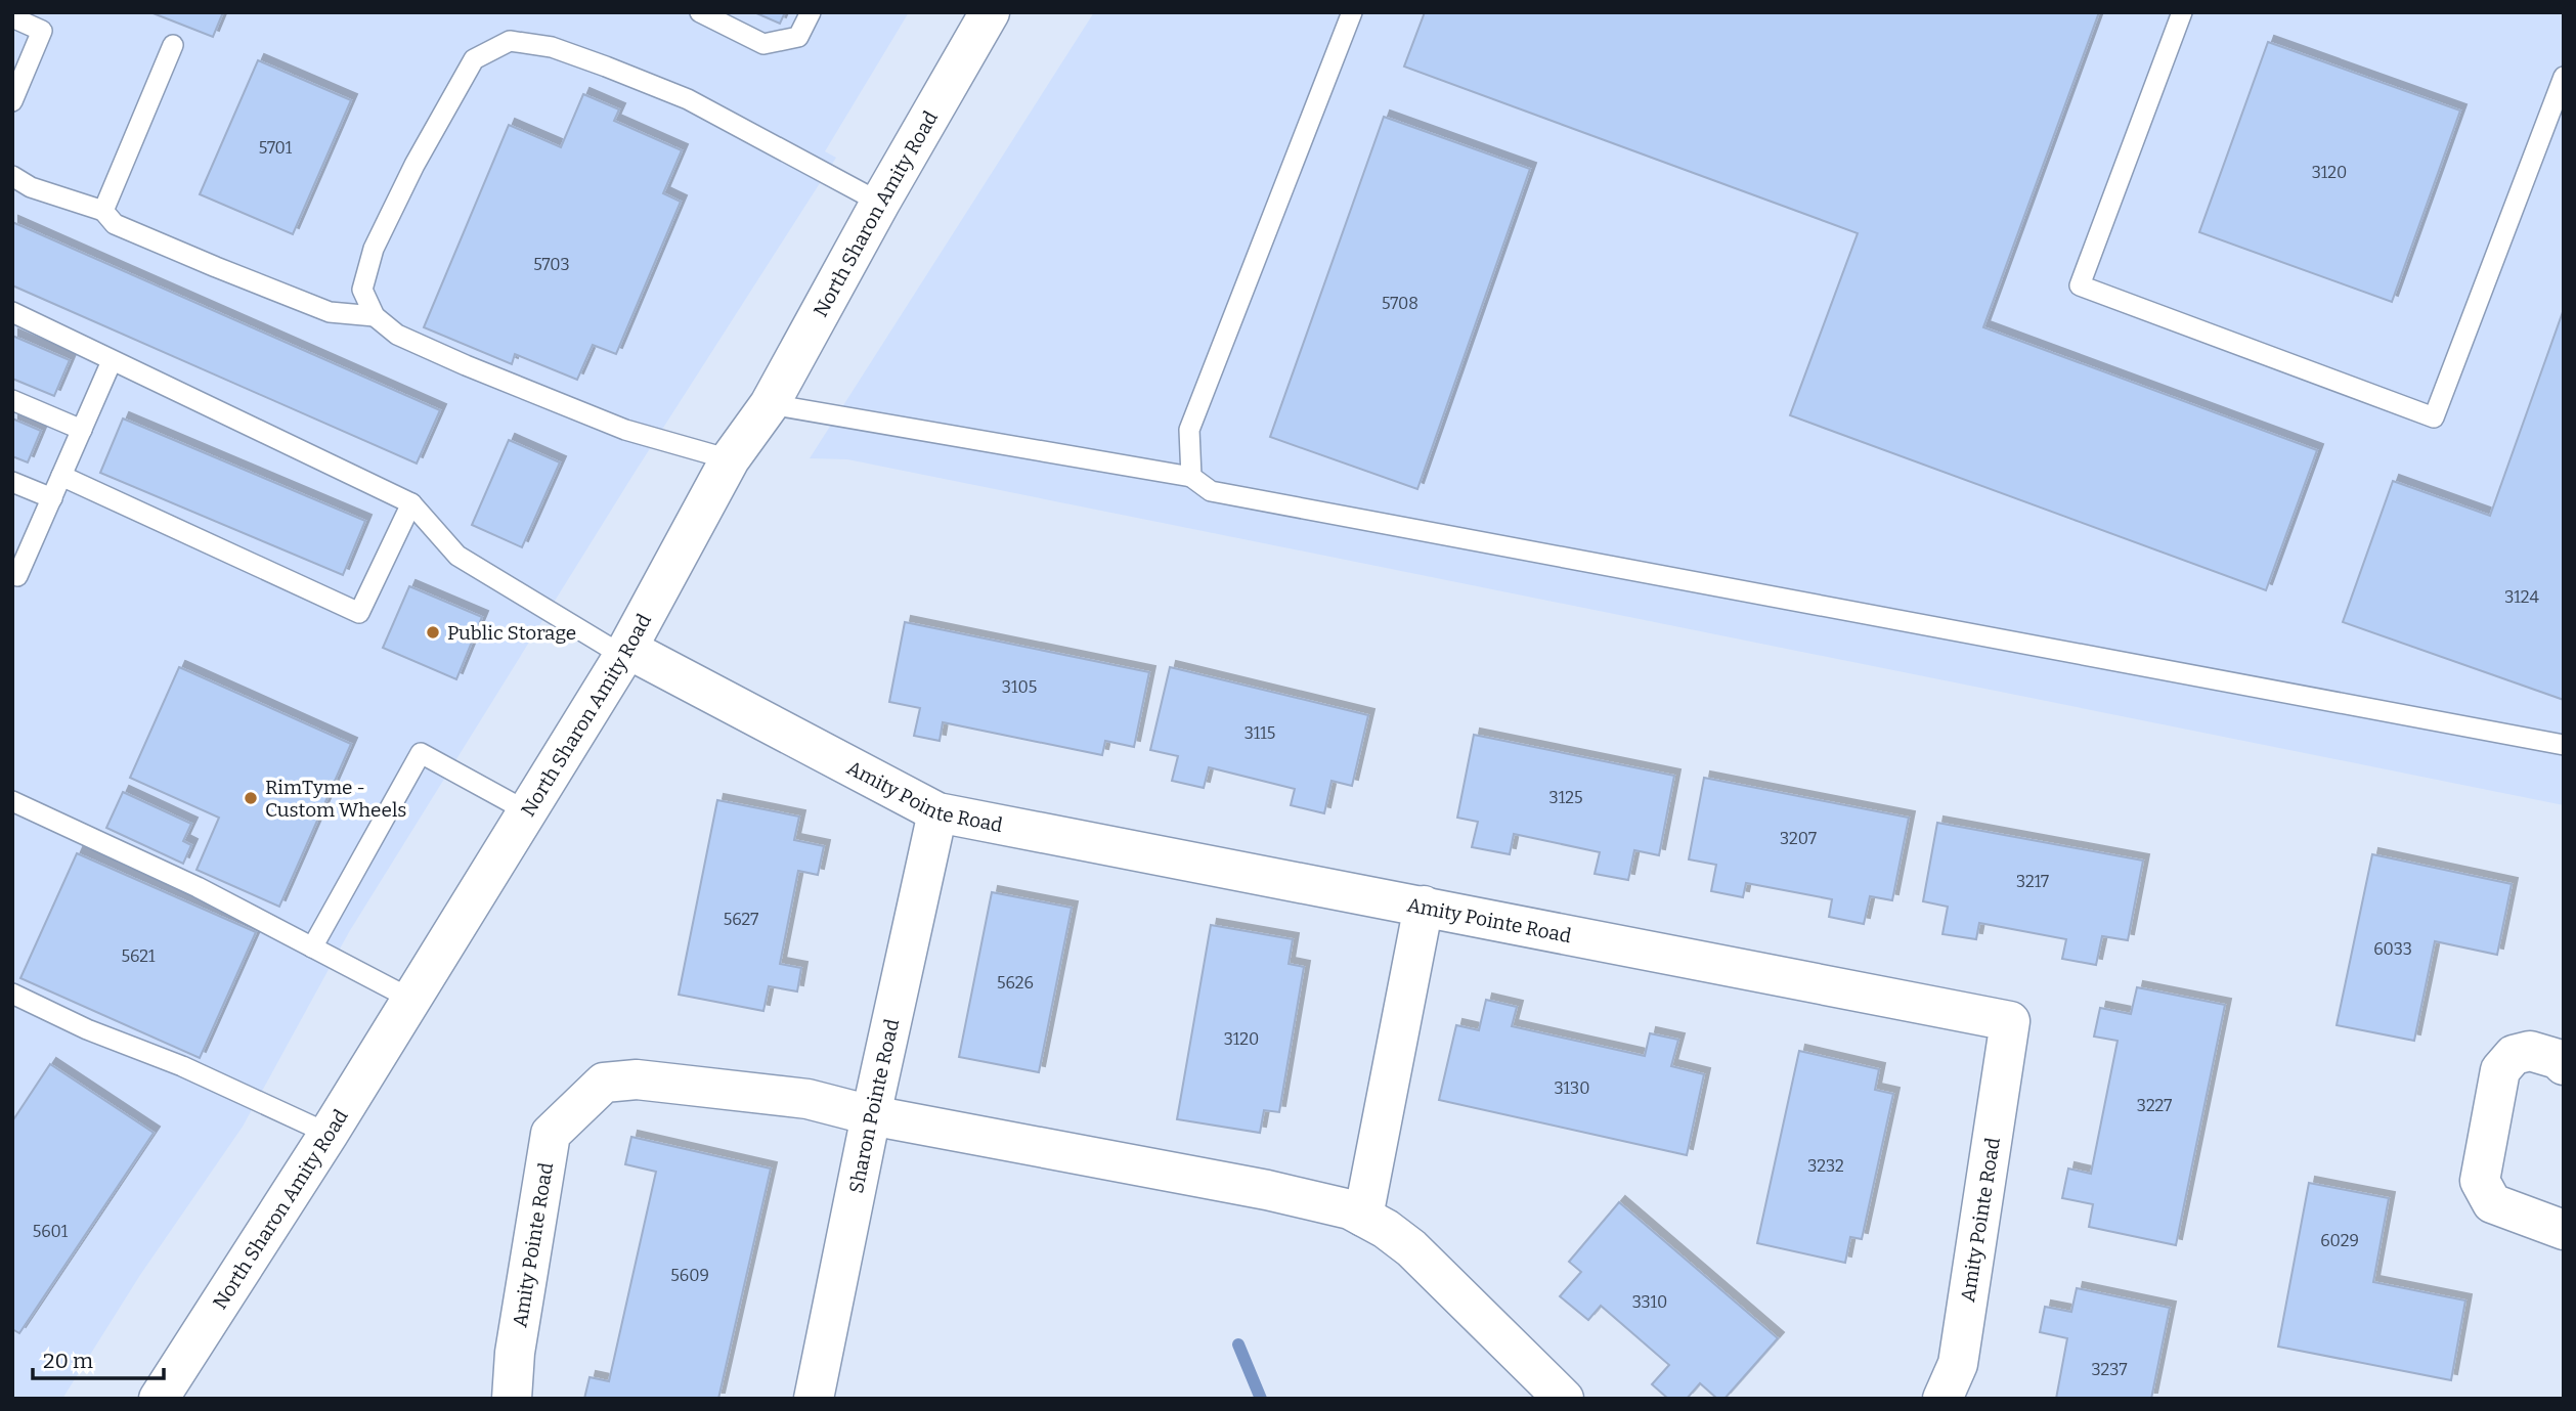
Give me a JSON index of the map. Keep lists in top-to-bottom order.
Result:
{
  "streets": {
    "street": ["North Sharon Amity Road", "Amity Pointe Road", "Sharon Pointe Road"]
  },
  "crossings": [
    ["North Sharon Amity Road", "Amity Pointe Road"],
    ["Amity Pointe Road", "Sharon Pointe Road"]
  ],
  "places": ["Public Storage", "RimTyme - Custom Wheels"],
  "house_numbers": [
    "5701",
    "3120",
    "5703",
    "5708",
    "3124",
    "3105",
    "3115",
    "3125",
    "3207",
    "3217",
    "5627",
    "6033",
    "5621",
    "5626",
    "3120",
    "3130",
    "3227",
    "3232",
    "5601",
    "6029",
    "5609",
    "3310",
    "3237"
  ],
  "scale_bar": "20 m"
}
